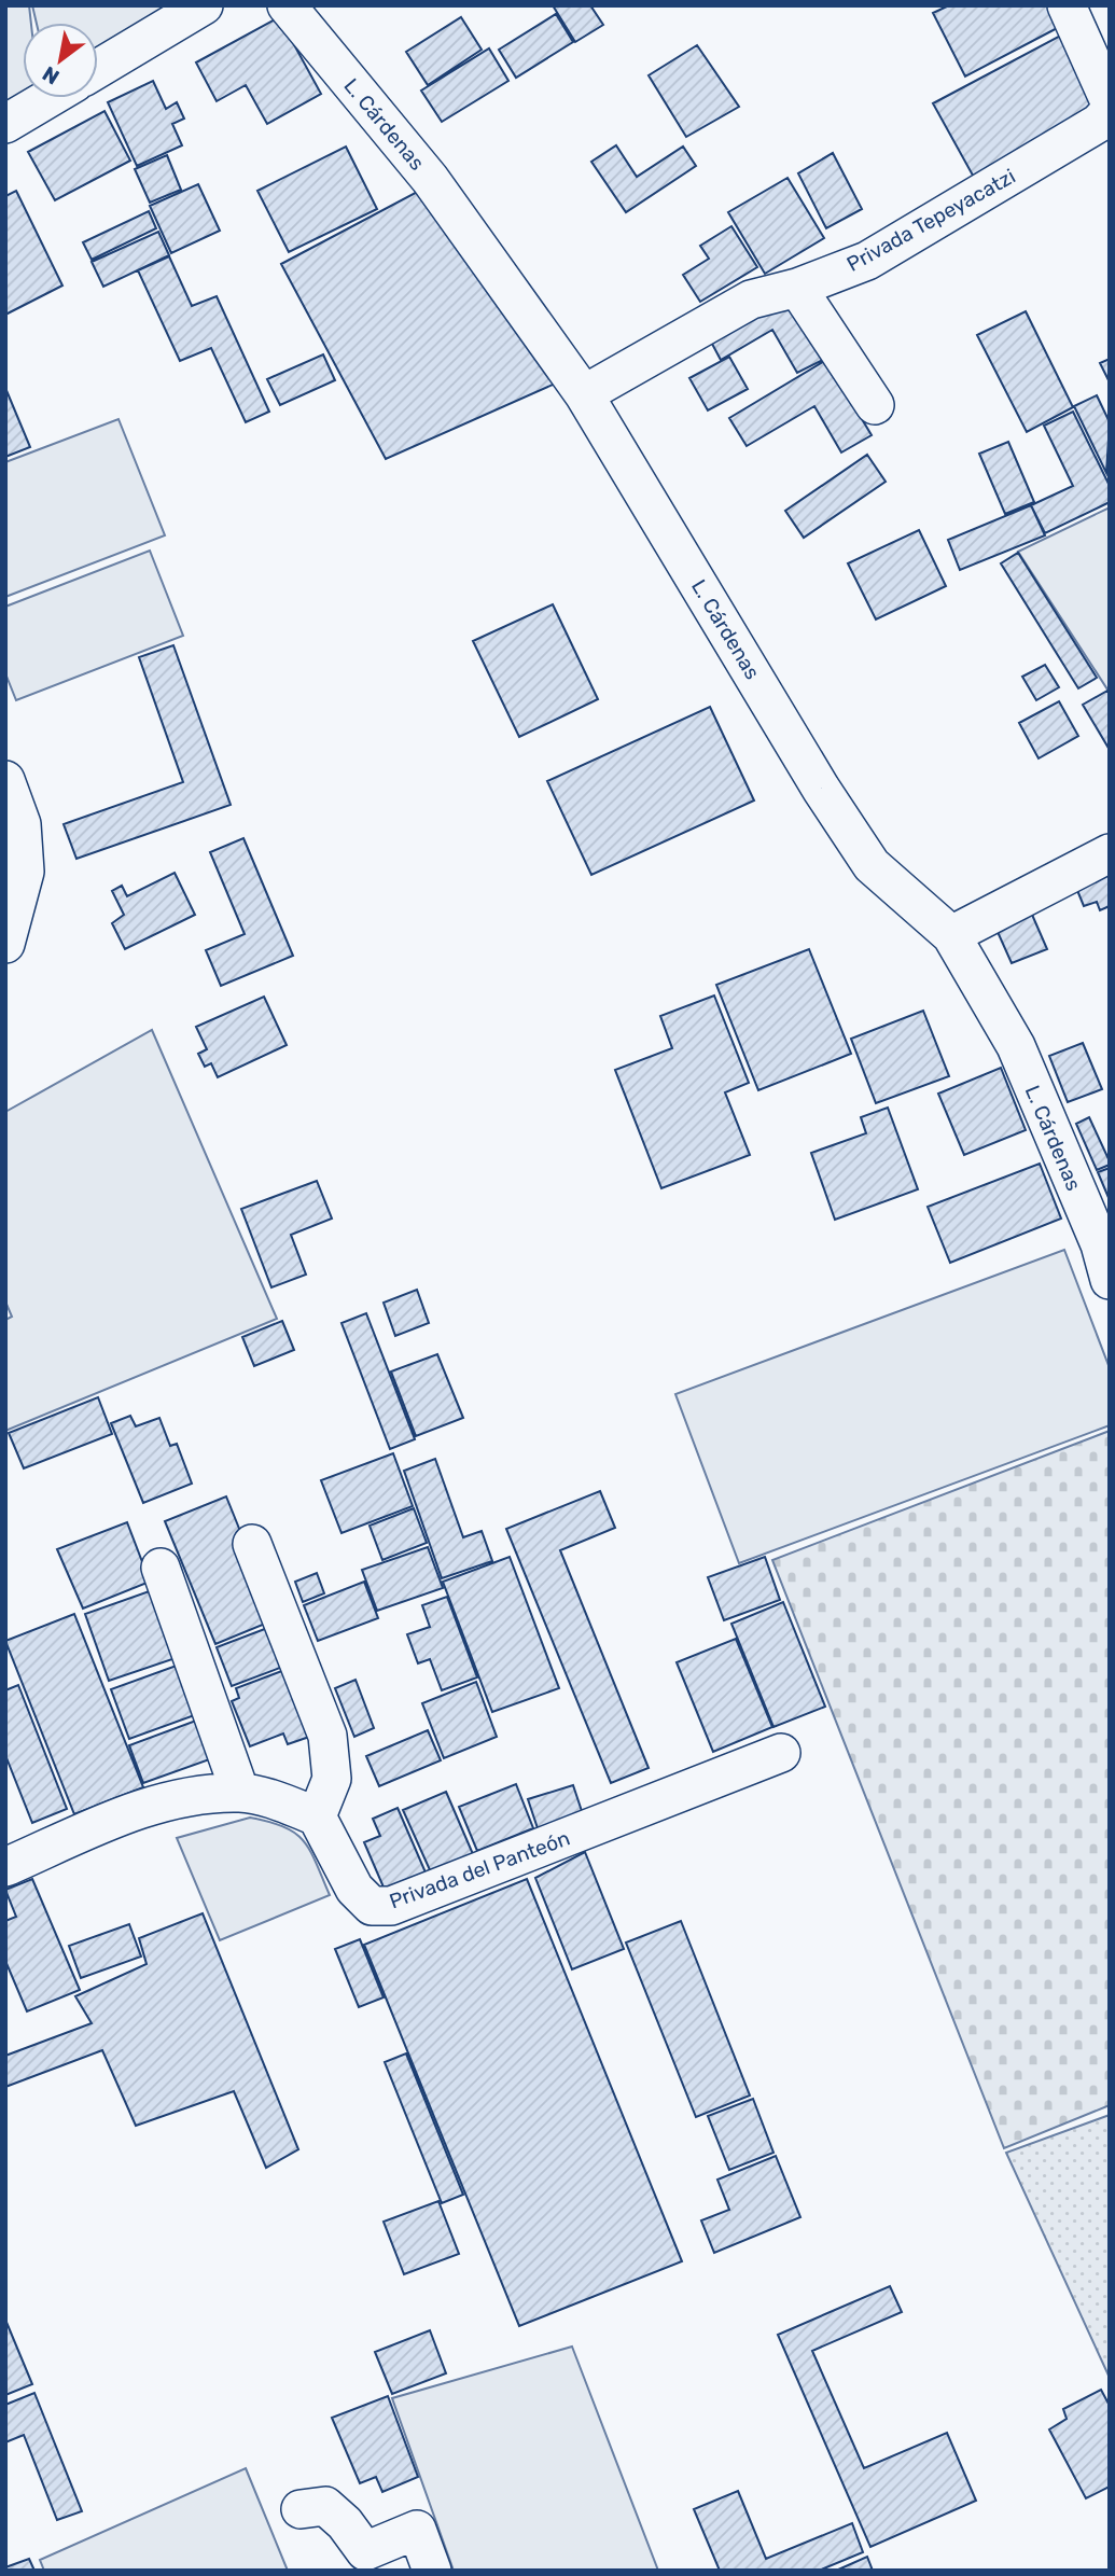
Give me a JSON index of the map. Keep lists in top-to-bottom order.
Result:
{
  "streets": {
    "street": ["L. Cárdenas", "Privada Tepeyacatzi", "Privada del Panteón"]
  },
  "crossings": [
    ["L. Cárdenas", "Privada Tepeyacatzi"]
  ],
  "north": "bottom left"
}
